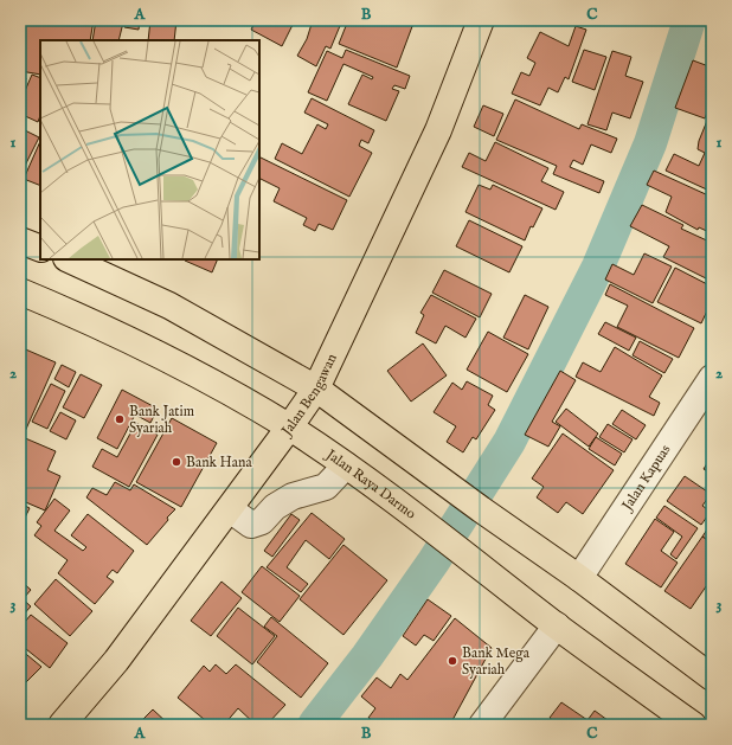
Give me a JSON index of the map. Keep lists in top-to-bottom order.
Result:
{
  "streets": {
    "main road": ["Jalan Bengawan", "Jalan Raya Darmo"],
    "street": ["Jalan Kapuas"]
  },
  "crossings": [
    ["Jalan Bengawan", "Jalan Raya Darmo"]
  ],
  "places": ["Bank Jatim Syariah", "Bank Hana", "Bank Mega Syariah"],
  "grid": {
    "columns": ["A", "B", "C"],
    "rows": ["1", "2", "3"]
  }
}
